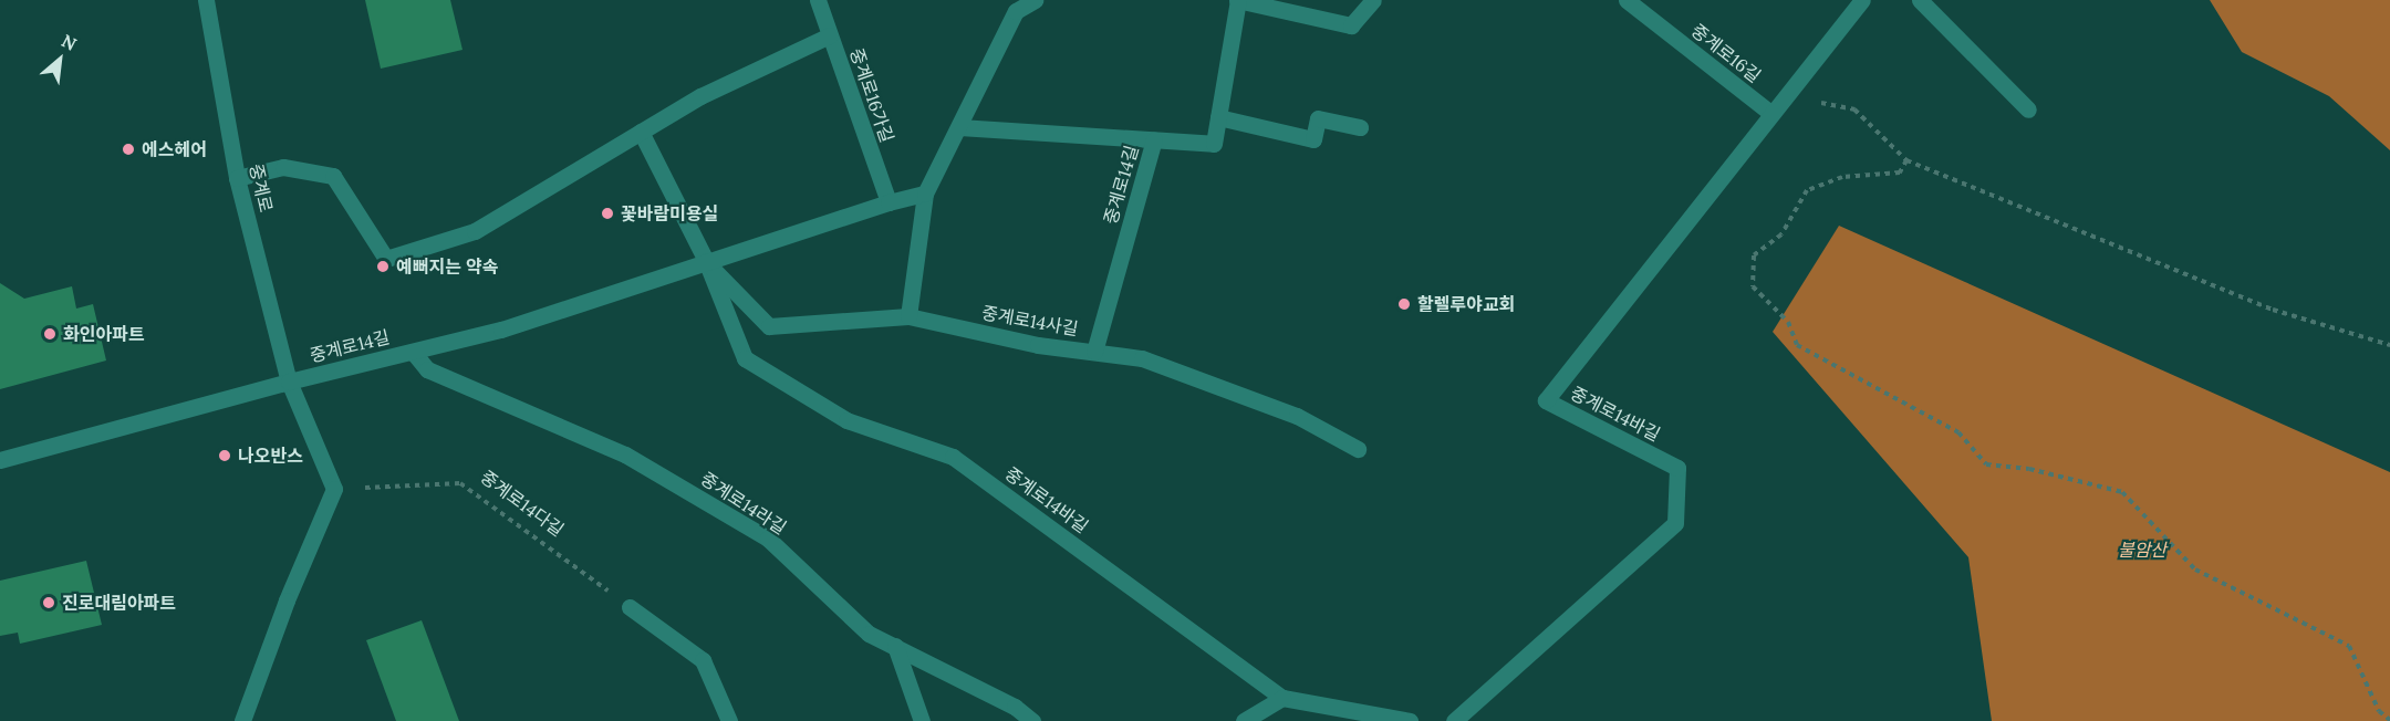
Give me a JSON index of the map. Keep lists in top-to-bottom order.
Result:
{
  "streets": {
    "street": [
      "중계로16길",
      "중계로16가길",
      "중계로14길",
      "중계로",
      "중계로14사길",
      "중계로14바길",
      "중계로14라길"
    ],
    "path": ["중계로14다길"]
  },
  "crossings": [
    ["중계로16길", "중계로14바길"],
    ["중계로16가길", "중계로14길"],
    ["중계로14길", "중계로"],
    ["중계로14길", "중계로14사길"],
    ["중계로14길", "중계로14바길"],
    ["중계로14길", "중계로14라길"],
    ["중계로14사길", "중계로14바길"]
  ],
  "parks": ["불암산"],
  "places": [
    "에스헤어",
    "꽃바람미용실",
    "예뻐지는 약속",
    "할렐루야교회",
    "화인아파트",
    "나오반스",
    "진로대림아파트"
  ],
  "north": "top right"
}
